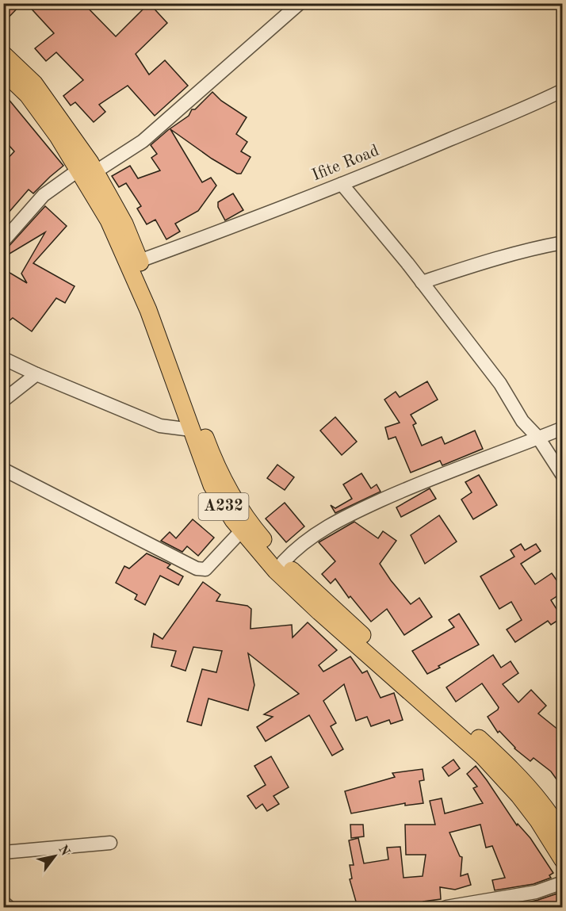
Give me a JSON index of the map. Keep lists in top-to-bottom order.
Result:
{
  "streets": {
    "main road": ["A232"],
    "street": ["Ifite Road"]
  },
  "crossings": [
    ["Ifite Road", "A232"]
  ],
  "north": "top right"
}
